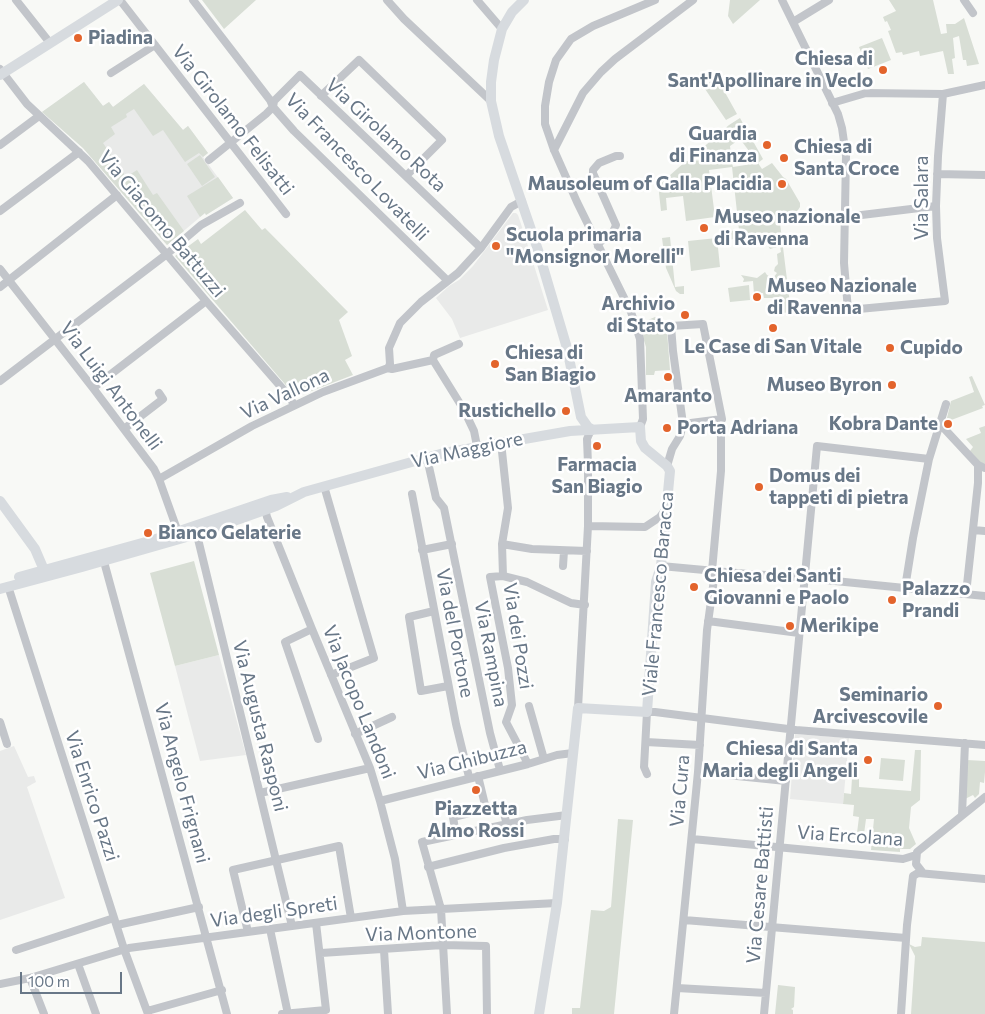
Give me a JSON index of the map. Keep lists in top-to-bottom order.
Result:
{
  "streets": {
    "street": [
      "Via Girolamo Felisatti",
      "Via Girolamo Rota",
      "Via Francesco Lovatelli",
      "Via Salara",
      "Via Giacomo Battuzzi",
      "Via Luigi Antonelli",
      "Via Vallona",
      "Via Maggiore",
      "Viale Francesco Baracca",
      "Via del Portone",
      "Via dei Pozzi",
      "Via Rampina",
      "Via Jacopo Landoni",
      "Via Augusta Rasponi",
      "Via Ghibuzza",
      "Via Angelo Frignani",
      "Via Cura",
      "Via Enrico Pazzi",
      "Via Ercolana",
      "Via Cesare Battisti",
      "Via degli Spreti",
      "Via Montone"
    ]
  },
  "crossings": [
    ["Via Girolamo Rota", "Via Francesco Lovatelli"],
    ["Via Giacomo Battuzzi", "Via Vallona"],
    ["Via Luigi Antonelli", "Via Vallona"],
    ["Via Luigi Antonelli", "Via Maggiore"],
    ["Via Maggiore", "Viale Francesco Baracca"],
    ["Via Maggiore", "Via Rampina"],
    ["Via Maggiore", "Via Jacopo Landoni"],
    ["Via Maggiore", "Via Augusta Rasponi"],
    ["Via Maggiore", "Via Angelo Frignani"],
    ["Via del Portone", "Via Ghibuzza"],
    ["Via dei Pozzi", "Via Ghibuzza"],
    ["Via Rampina", "Via Ghibuzza"],
    ["Via Jacopo Landoni", "Via Ghibuzza"],
    ["Via Jacopo Landoni", "Via degli Spreti"],
    ["Via Augusta Rasponi", "Via degli Spreti"],
    ["Via Angelo Frignani", "Via degli Spreti"],
    ["Via Cura", "Via Ercolana"],
    ["Via Enrico Pazzi", "Via degli Spreti"],
    ["Via Ercolana", "Via Cesare Battisti"]
  ],
  "places": [
    "Piadina",
    "Chiesa di Sant'Apollinare in Veclo",
    "Guardia di Finanza",
    "Chiesa di Santa Croce",
    "Mausoleum of Galla Placidia",
    "Museo nazionale di Ravenna",
    "Scuola primaria \"Monsignor Morelli\"",
    "Museo Nazionale di Ravenna",
    "Archivio di Stato",
    "Le Case di San Vitale",
    "Cupido",
    "Chiesa di San Biagio",
    "Amaranto",
    "Museo Byron",
    "Rustichello",
    "Kobra Dante",
    "Porta Adriana",
    "Farmacia San Biagio",
    "Domus dei tappeti di pietra",
    "Bianco Gelaterie",
    "Chiesa dei Santi Giovanni e Paolo",
    "Palazzo Prandi",
    "Merikipe",
    "Seminario Arcivescovile",
    "Chiesa di Santa Maria degli Angeli",
    "Piazzetta Almo Rossi"
  ],
  "scale_bar": "100 m"
}
